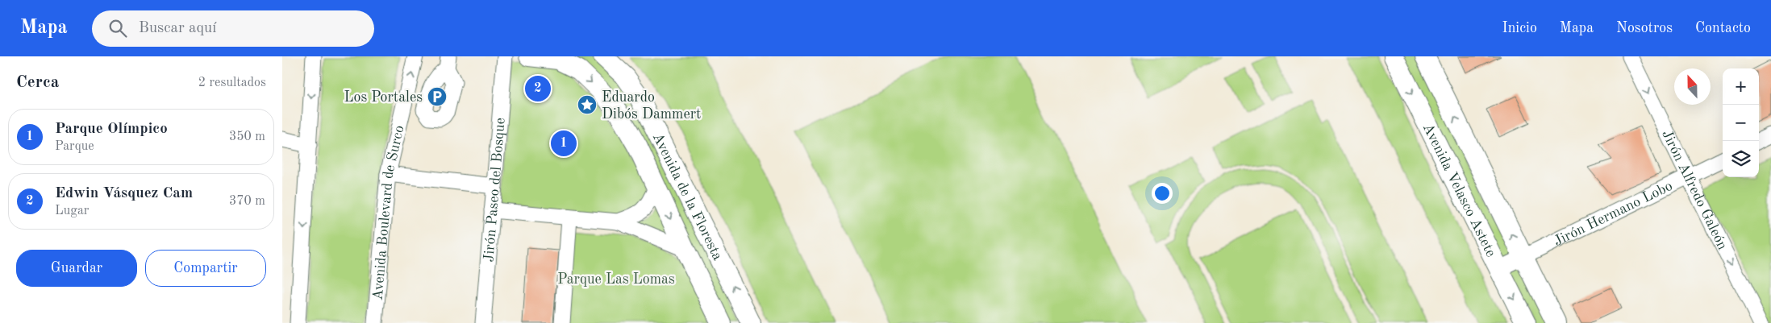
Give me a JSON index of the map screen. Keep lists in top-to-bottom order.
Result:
{
  "streets": {
    "main road": ["Avenida Velasco Astete", "Avenida de la Floresta"],
    "street": [
      "Jirón Alfredo Galeón",
      "Jirón Paseo del Bosque",
      "Avenida Boulevard de Surco",
      "Jirón Hermano Lobo"
    ]
  },
  "crossings": [
    ["Jirón Alfredo Galeón", "Jirón Hermano Lobo"],
    ["Jirón Paseo del Bosque", "Avenida de la Floresta"],
    ["Avenida Velasco Astete", "Jirón Hermano Lobo"]
  ],
  "one_way": ["Jirón Alfredo Galeón"],
  "parks": ["Parque Las Lomas"],
  "places": {
    "parking": ["Los Portales"],
    "place": ["Eduardo Dibós Dammert"]
  },
  "north": "top",
  "page": {
    "header": "Mapa",
    "search": "Buscar aquí",
    "nav": [
      "Inicio",
      "Mapa",
      "Nosotros",
      "Contacto"
    ],
    "heading": ["Cerca", "2 resultados"],
    "map_buttons": ["+", "−"],
    "pins": ["2", "1"],
    "list": [
      {
        "mark": "1",
        "name": "Parque Olímpico",
        "note": "Parque",
        "value": "350 m"
      },
      {
        "mark": "2",
        "name": "Edwin Vásquez Cam",
        "note": "Lugar",
        "value": "370 m"
      }
    ],
    "buttons": ["Guardar", "Compartir"]
  }
}
